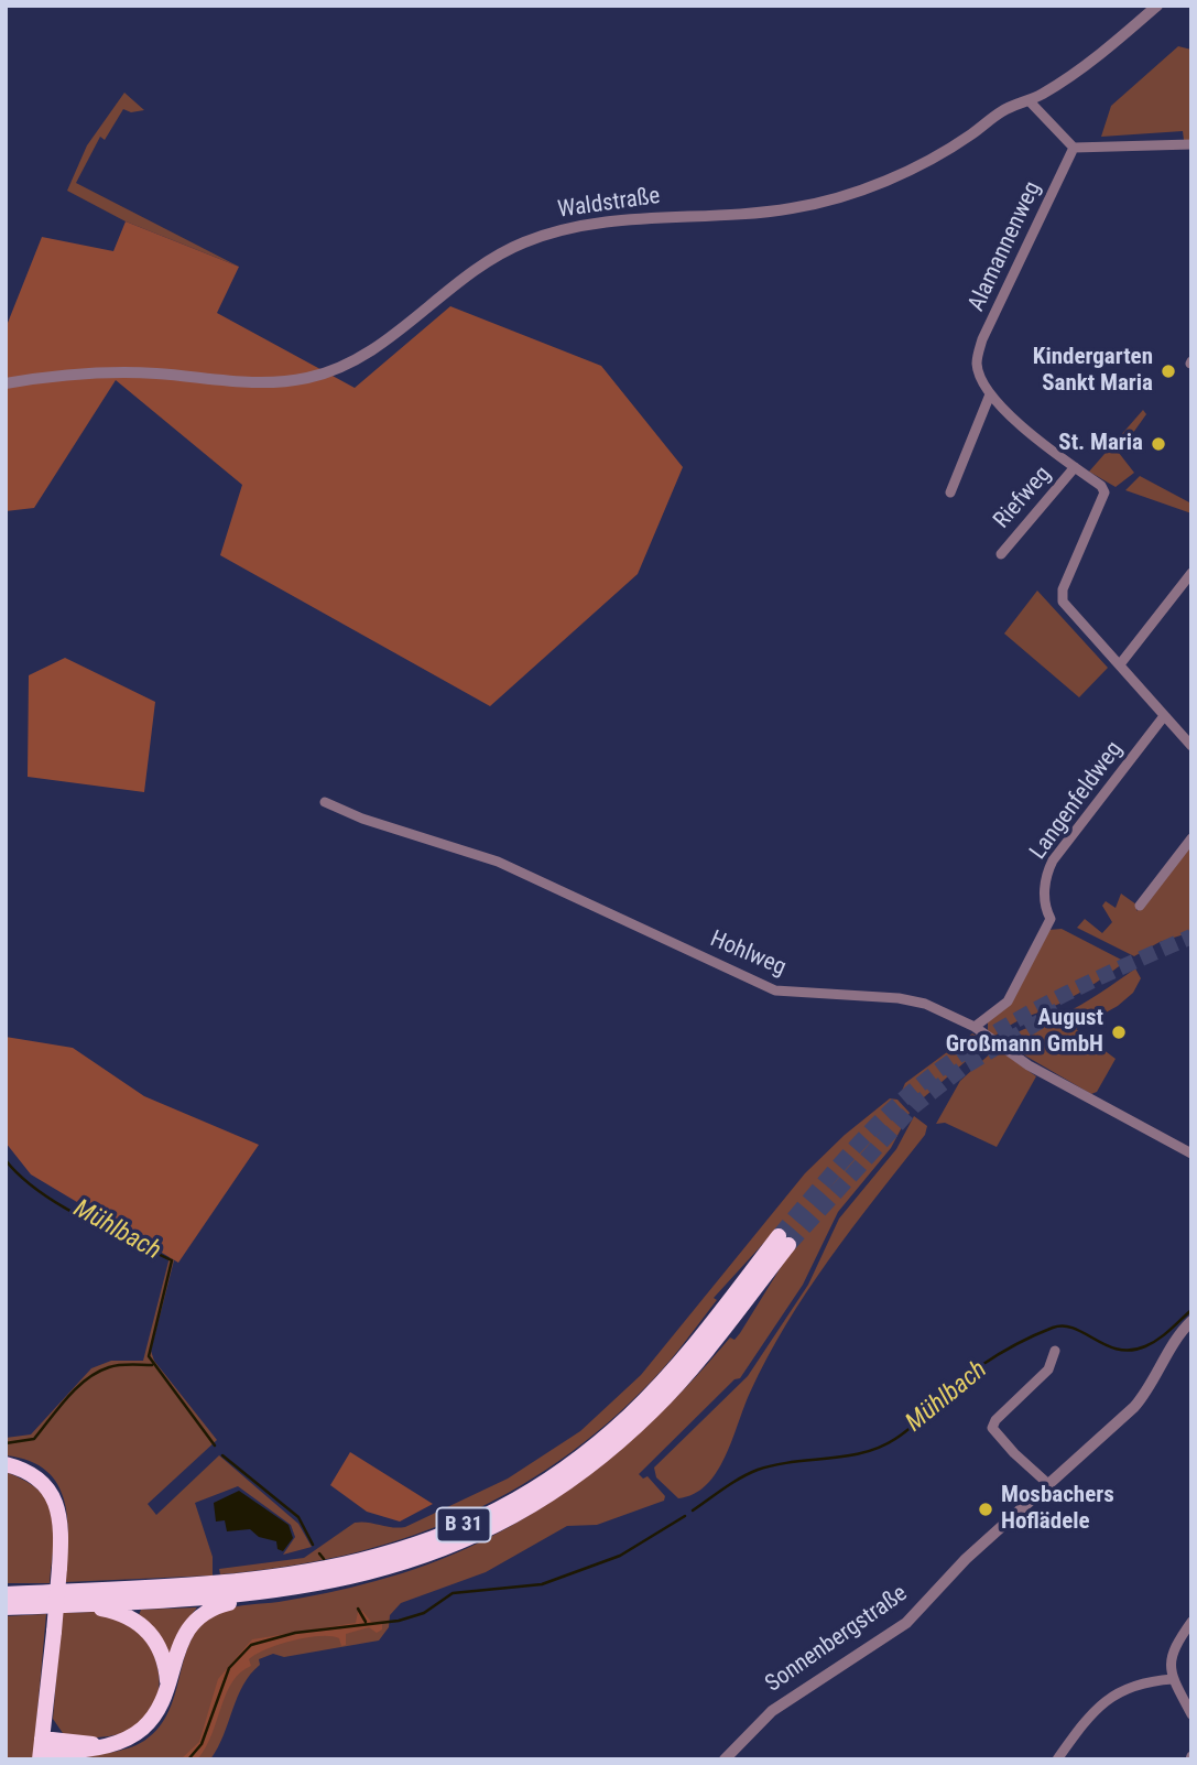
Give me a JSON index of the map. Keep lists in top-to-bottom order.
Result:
{
  "streets": {
    "highway": ["B 31"],
    "street": [
      "Waldstraße",
      "Alamannenweg",
      "Riefweg",
      "Langenfeldweg",
      "Hohlweg",
      "Sonnenbergstraße"
    ]
  },
  "crossings": [
    ["Langenfeldweg", "Hohlweg"]
  ],
  "water": ["Mühlbach"],
  "places": [
    "Kindergarten Sankt Maria",
    "St. Maria",
    "August Großmann GmbH",
    "Mosbachers Hoflädele"
  ]
}
